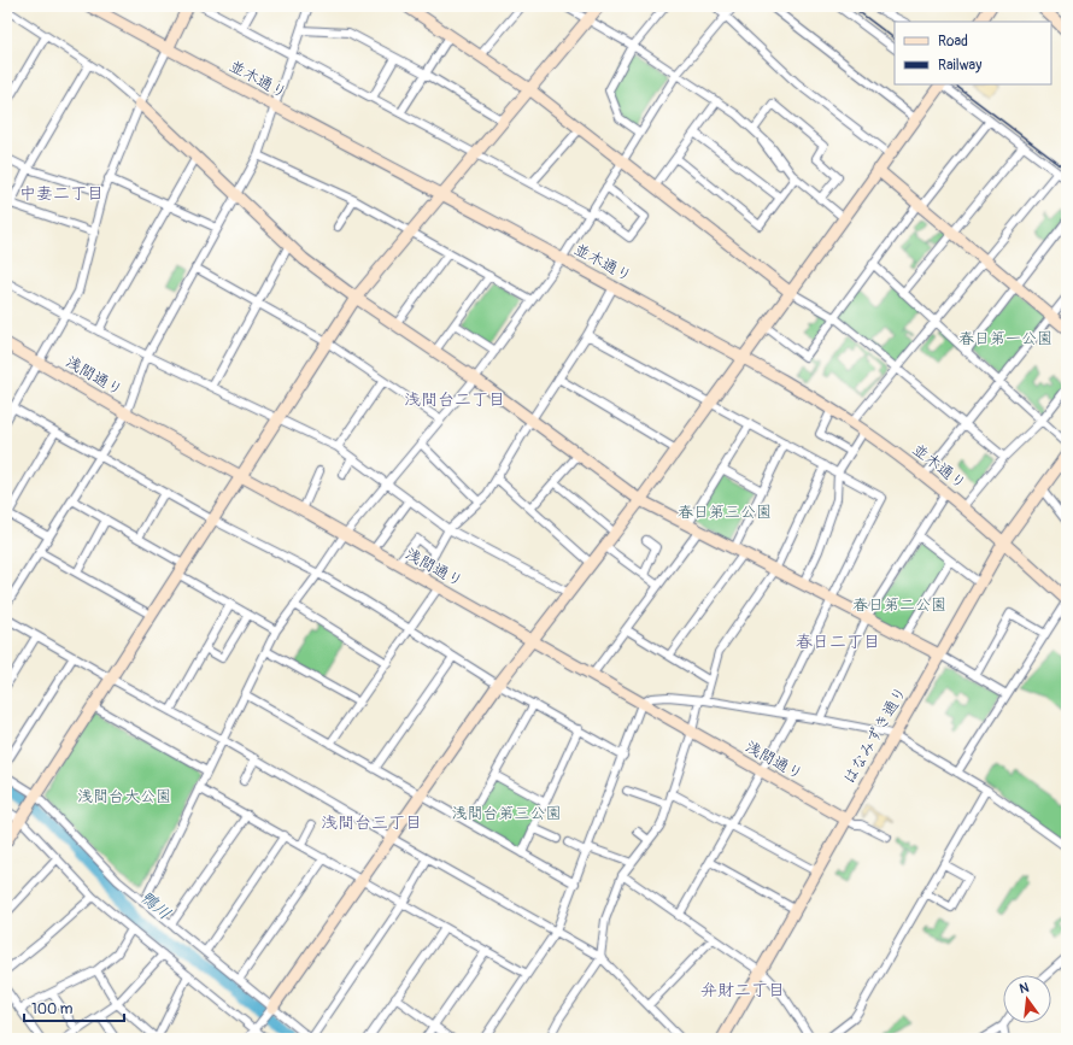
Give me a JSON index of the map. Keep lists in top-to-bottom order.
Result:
{
  "streets": {
    "street": ["並木通り", "浅間通り", "はなみずき通り"]
  },
  "crossings": [
    ["並木通り", "はなみずき通り"],
    ["浅間通り", "はなみずき通り"]
  ],
  "districts": [
    "中妻二丁目",
    "浅間台二丁目",
    "春日二丁目",
    "浅間台三丁目",
    "弁財二丁目"
  ],
  "water": ["鴨川"],
  "parks": [
    "春日第一公園",
    "春日第三公園",
    "春日第二公園",
    "浅間台大公園",
    "浅間台第三公園"
  ],
  "legend": ["Road", "Railway"],
  "scale_bar": "100 m",
  "north": "top"
}
